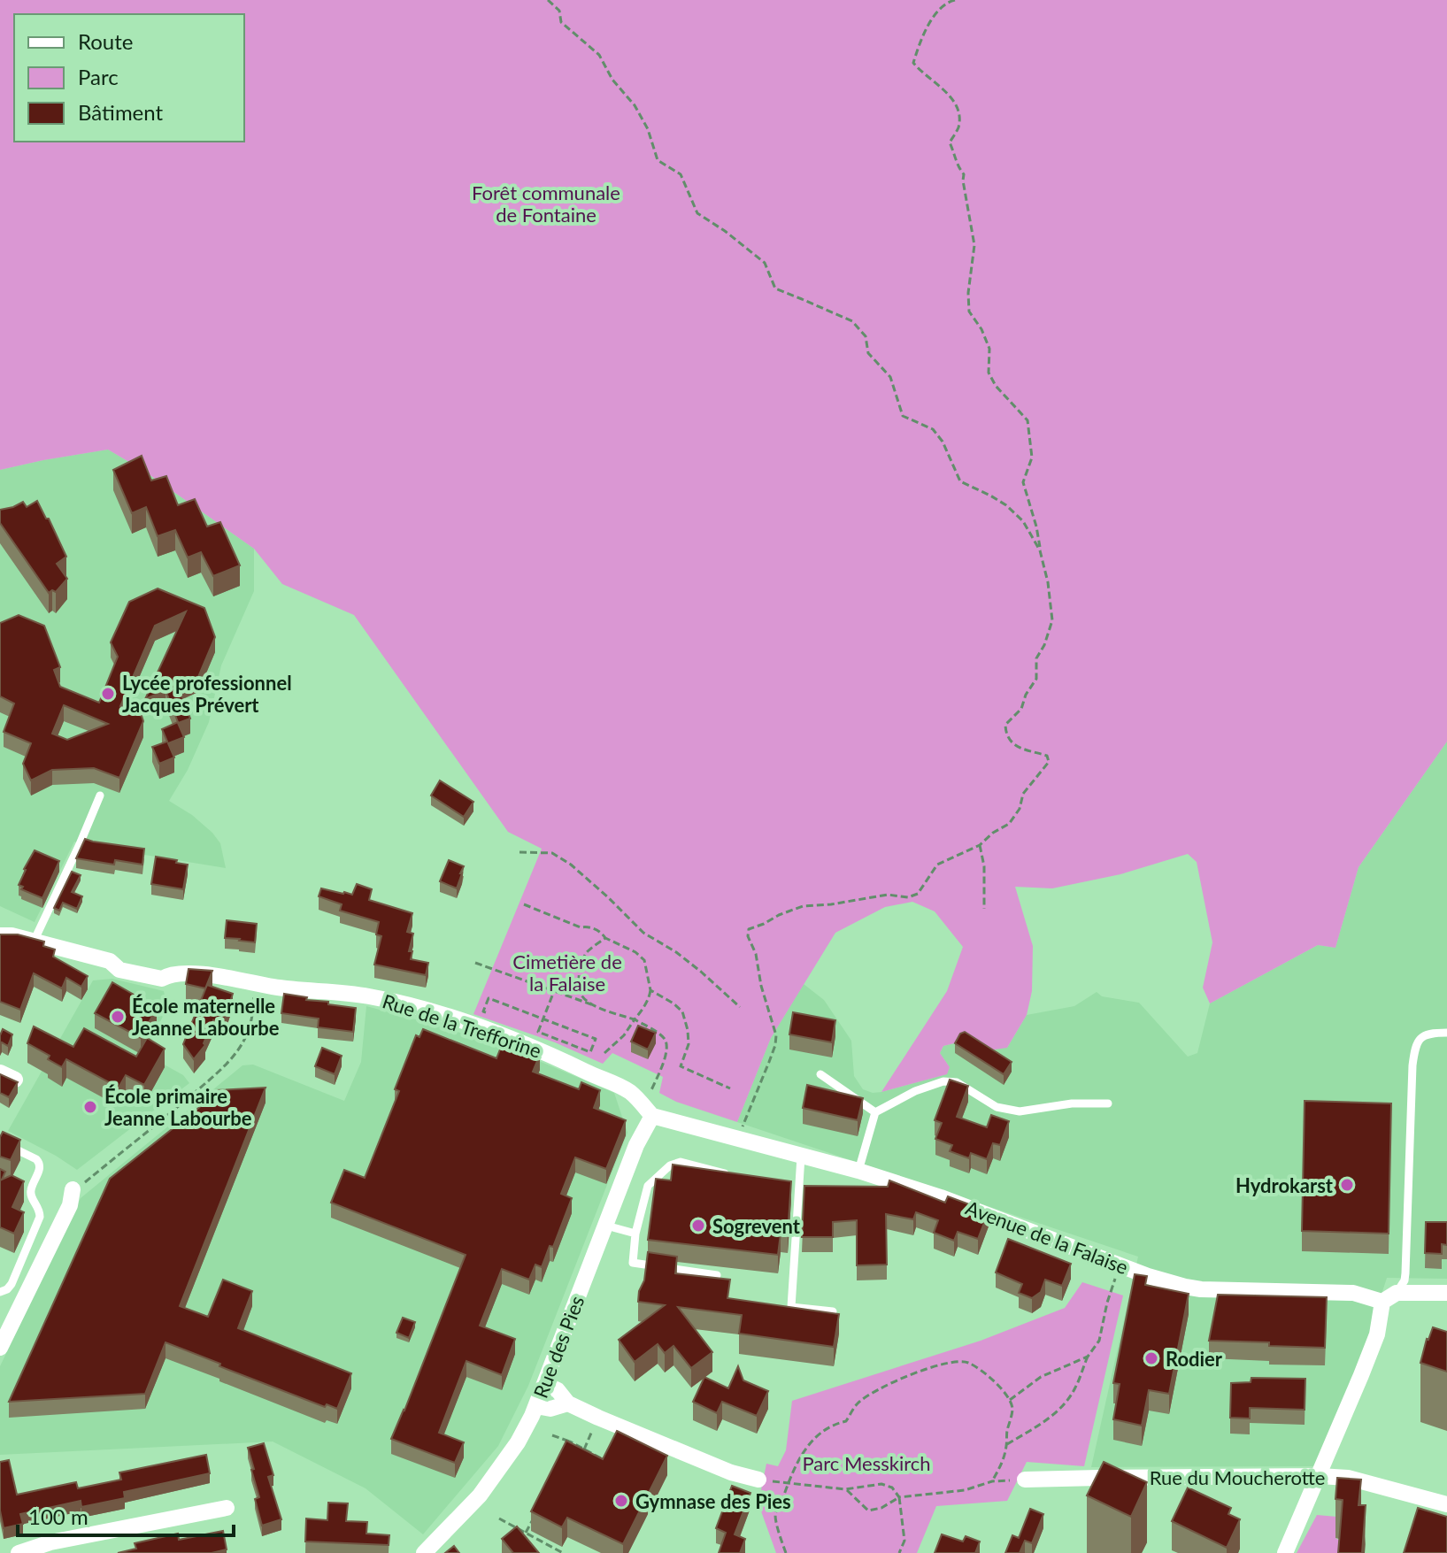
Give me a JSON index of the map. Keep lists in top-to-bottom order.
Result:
{
  "streets": {
    "street": [
      "Rue de la Trefforine",
      "Avenue de la Falaise",
      "Rue des Pies",
      "Rue du Moucherotte"
    ]
  },
  "crossings": [
    ["Rue de la Trefforine", "Avenue de la Falaise"],
    ["Rue de la Trefforine", "Rue des Pies"],
    ["Avenue de la Falaise", "Rue des Pies"]
  ],
  "parks": ["Forêt communale de Fontaine", "Cimetière de la Falaise", "Parc Messkirch"],
  "places": [
    "Lycée professionnel Jacques Prévert",
    "École maternelle Jeanne Labourbe",
    "École primaire Jeanne Labourbe",
    "Hydrokarst",
    "Sogrevent",
    "Rodier",
    "Gymnase des Pies"
  ],
  "legend": ["Route", "Parc", "Bâtiment"],
  "scale_bar": "100 m"
}
